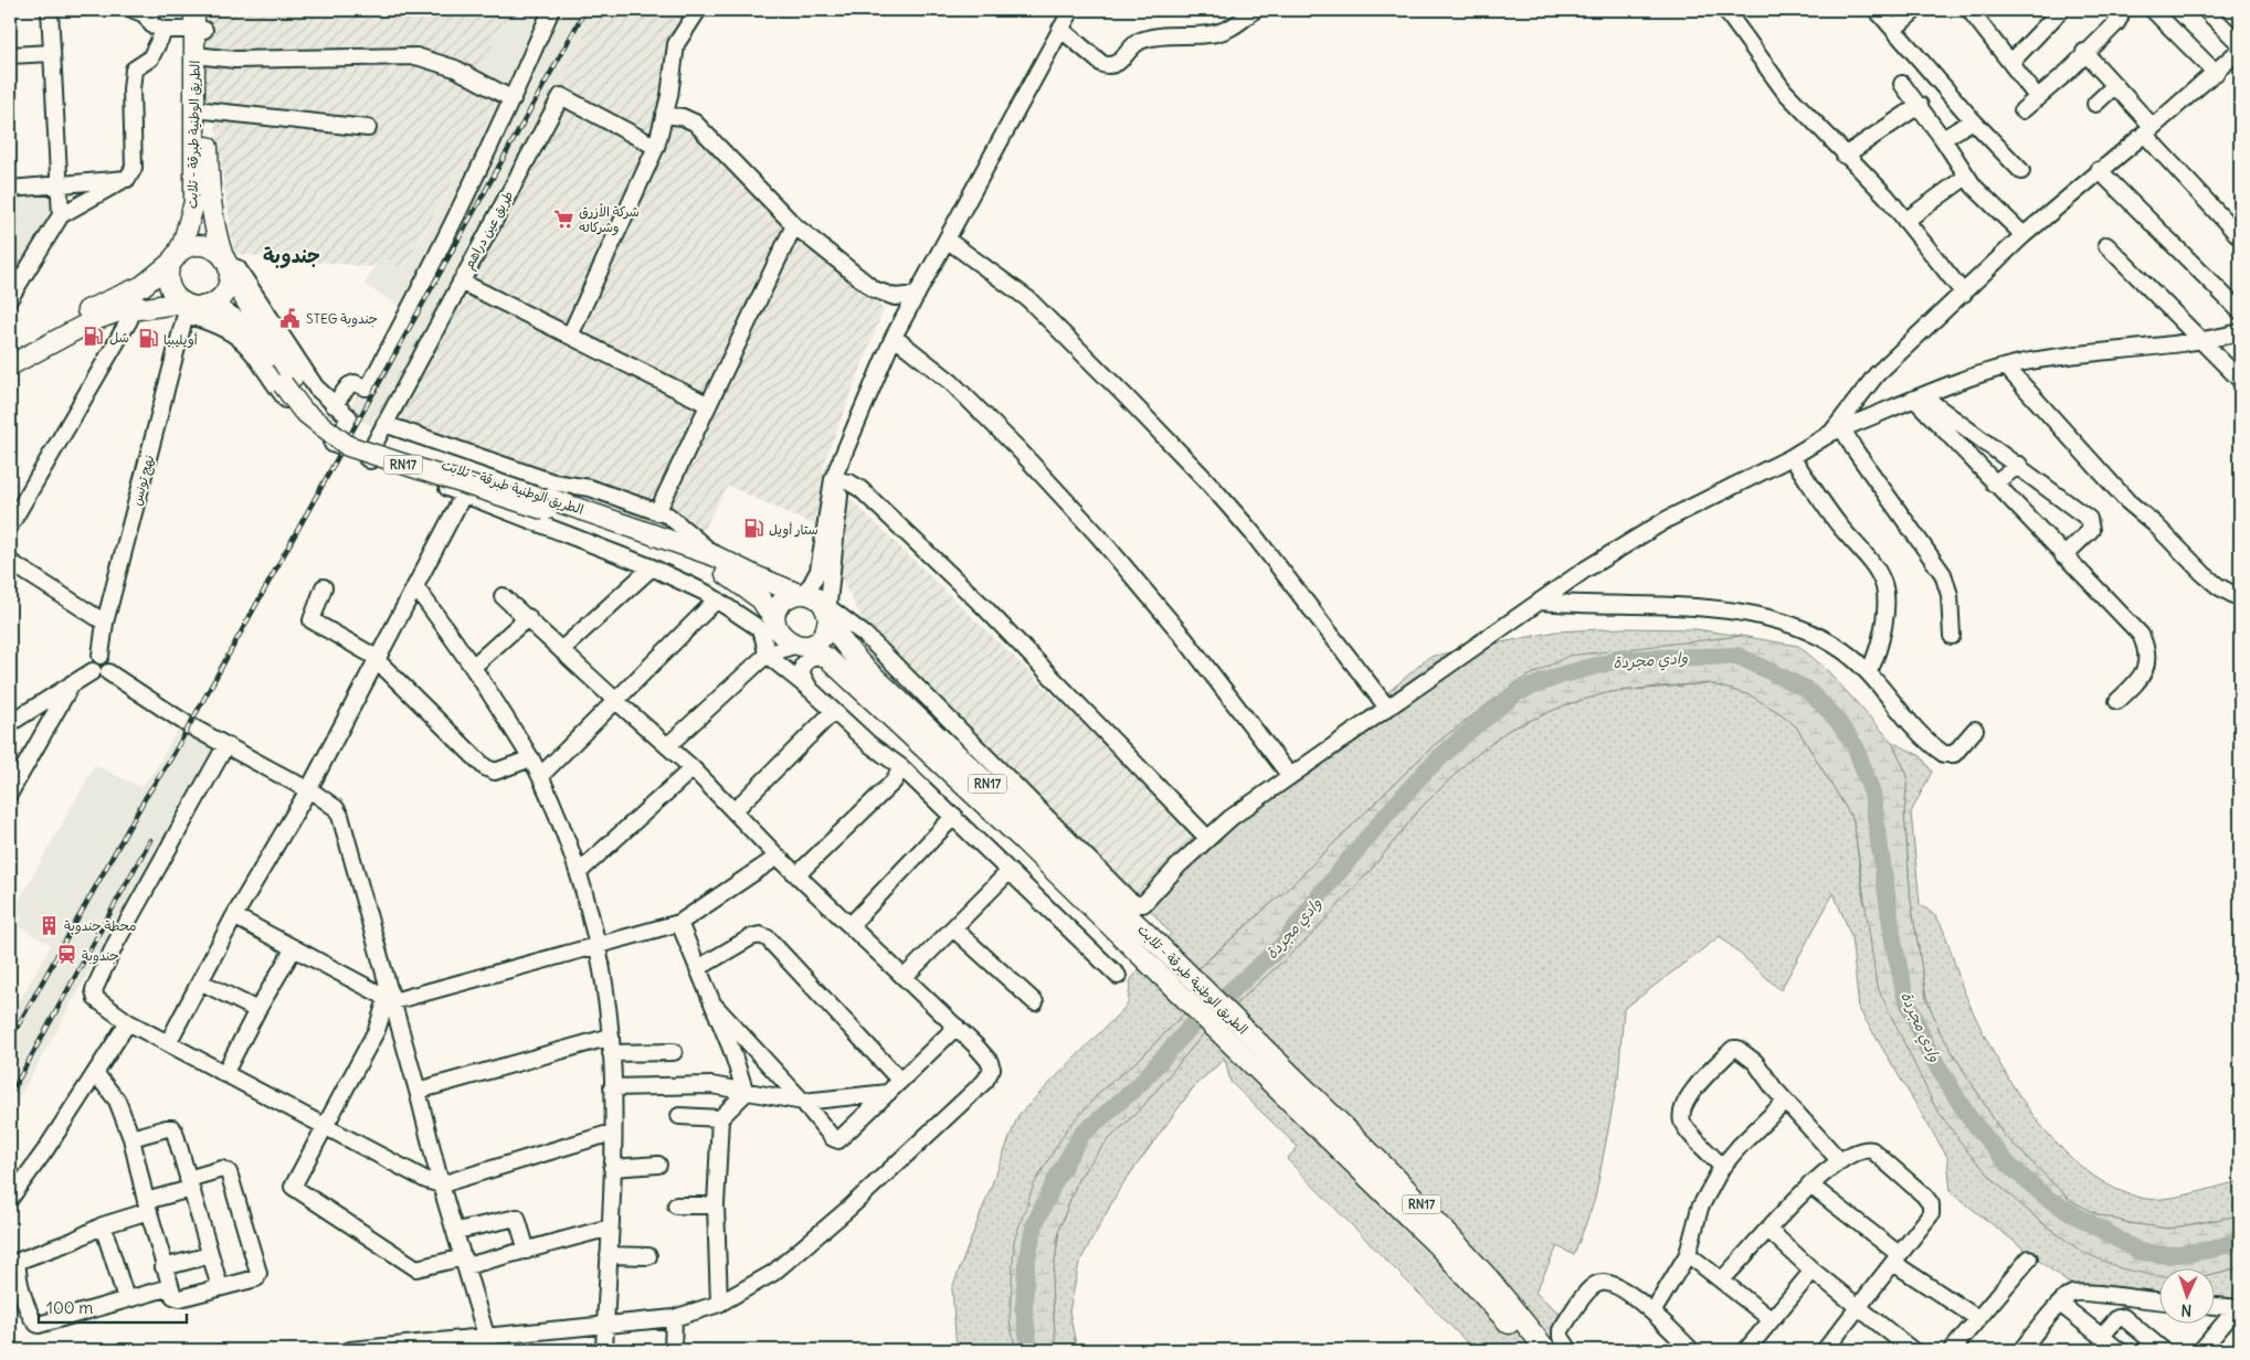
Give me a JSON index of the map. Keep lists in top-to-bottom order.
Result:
{
  "streets": {
    "main road": ["الطريق الوطنية طبرقة - تلابت", "RN17"],
    "street": ["طريق عين دراهم", "نهج تونس"]
  },
  "crossings": [
    ["الطريق الوطنية طبرقة - تلابت", "RN17"],
    ["الطريق الوطنية طبرقة - تلابت", "نهج تونس"],
    ["RN17", "نهج تونس"]
  ],
  "districts": ["جندوبة"],
  "water": ["وادي مجردة"],
  "places": {
    "supermarket": ["شركة الأزرق وشركائه"],
    "public building": ["STEG جندوبة"],
    "fuel station": ["شل", "أويليبيا", "ستار أويل"],
    "building": ["محطة جندوبة"],
    "station": ["جندوبة"]
  },
  "scale_bar": "100 m",
  "north": "bottom"
}
